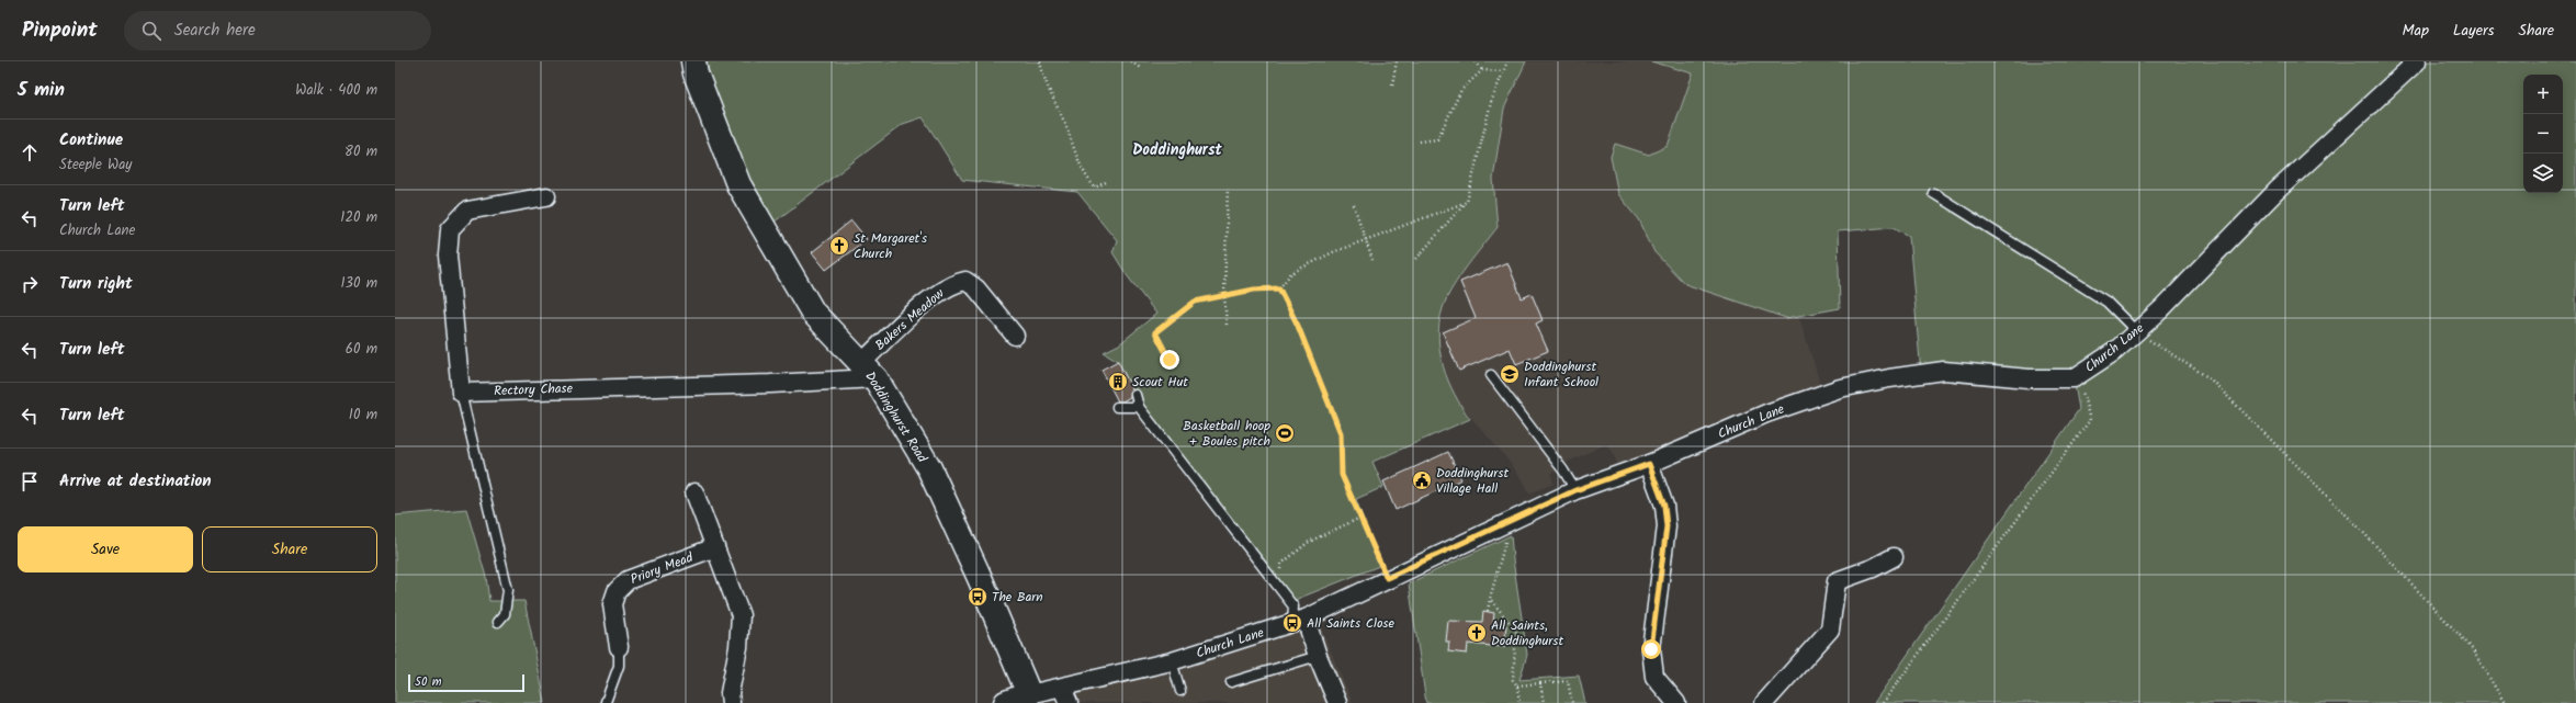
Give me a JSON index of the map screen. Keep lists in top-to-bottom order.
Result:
{
  "streets": {
    "street": [
      "Bakers Meadow",
      "Church Lane",
      "Rectory Chase",
      "Doddinghurst Road",
      "Priory Mead"
    ]
  },
  "crossings": [
    ["Bakers Meadow", "Rectory Chase"],
    ["Bakers Meadow", "Doddinghurst Road"],
    ["Church Lane", "Doddinghurst Road"],
    ["Rectory Chase", "Doddinghurst Road"]
  ],
  "districts": ["Doddinghurst"],
  "places": {
    "church": ["St Margaret's Church", "All Saints, Doddinghurst"],
    "school or university": ["Doddinghurst Infant School"],
    "building": ["Scout Hut"],
    "sports": ["Basketball hoop + Boules pitch"],
    "public building": ["Doddinghurst Village Hall"],
    "bus stop": ["The Barn", "All Saints Close"]
  },
  "scale_bar": "50 m",
  "page": {
    "header": "Pinpoint",
    "search": "Search here",
    "nav": ["Map", "Layers", "Share"],
    "heading": ["5 min", "Walk · 400 m"],
    "map_buttons": ["+", "−"],
    "list": [
      ["Continue", "Steeple Way", "80 m"],
      ["Turn left", "Church Lane", "120 m"],
      ["Turn right", "130 m"],
      ["Turn left", "60 m"],
      ["Turn left", "10 m"],
      "Arrive at destination"
    ],
    "buttons": ["Save", "Share"],
    "scale": "50 m"
  }
}
